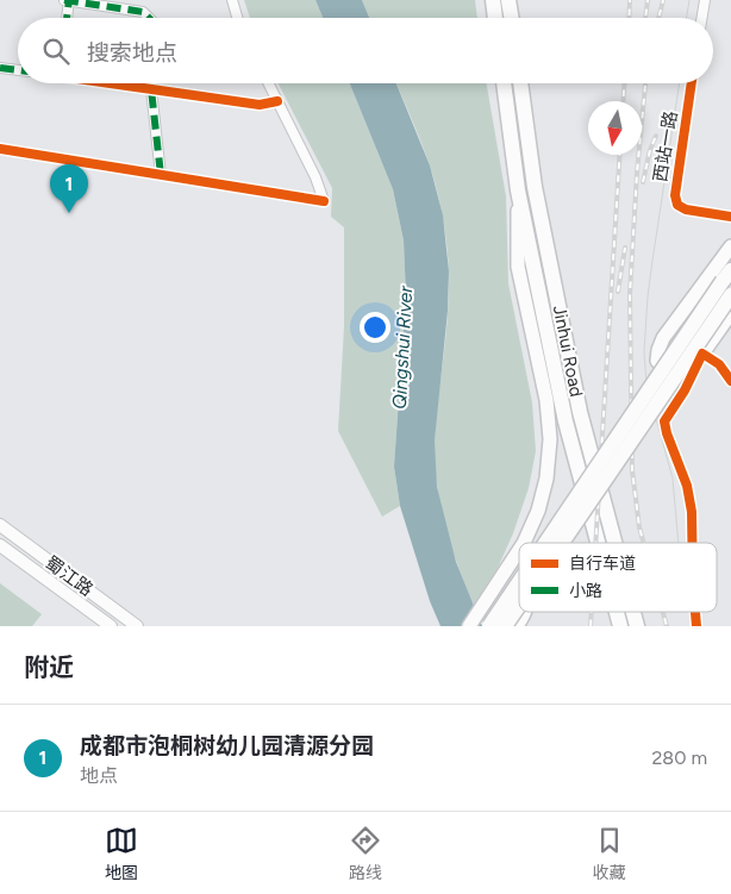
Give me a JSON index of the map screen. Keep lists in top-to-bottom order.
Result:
{
  "streets": {
    "main road": ["Jinhui Road"],
    "street": ["西站一路", "蜀江路"]
  },
  "water": ["Qingshui River"],
  "legend": ["自行车道", "小路"],
  "north": "bottom",
  "page": {
    "search": "搜索地点",
    "pins": "1",
    "heading": "附近",
    "list": [
      {
        "mark": "1",
        "name": "成都市泡桐树幼儿园清源分园",
        "note": "地点",
        "value": "280 m"
      }
    ],
    "nav": ["地图", "路线", "收藏"]
  }
}
